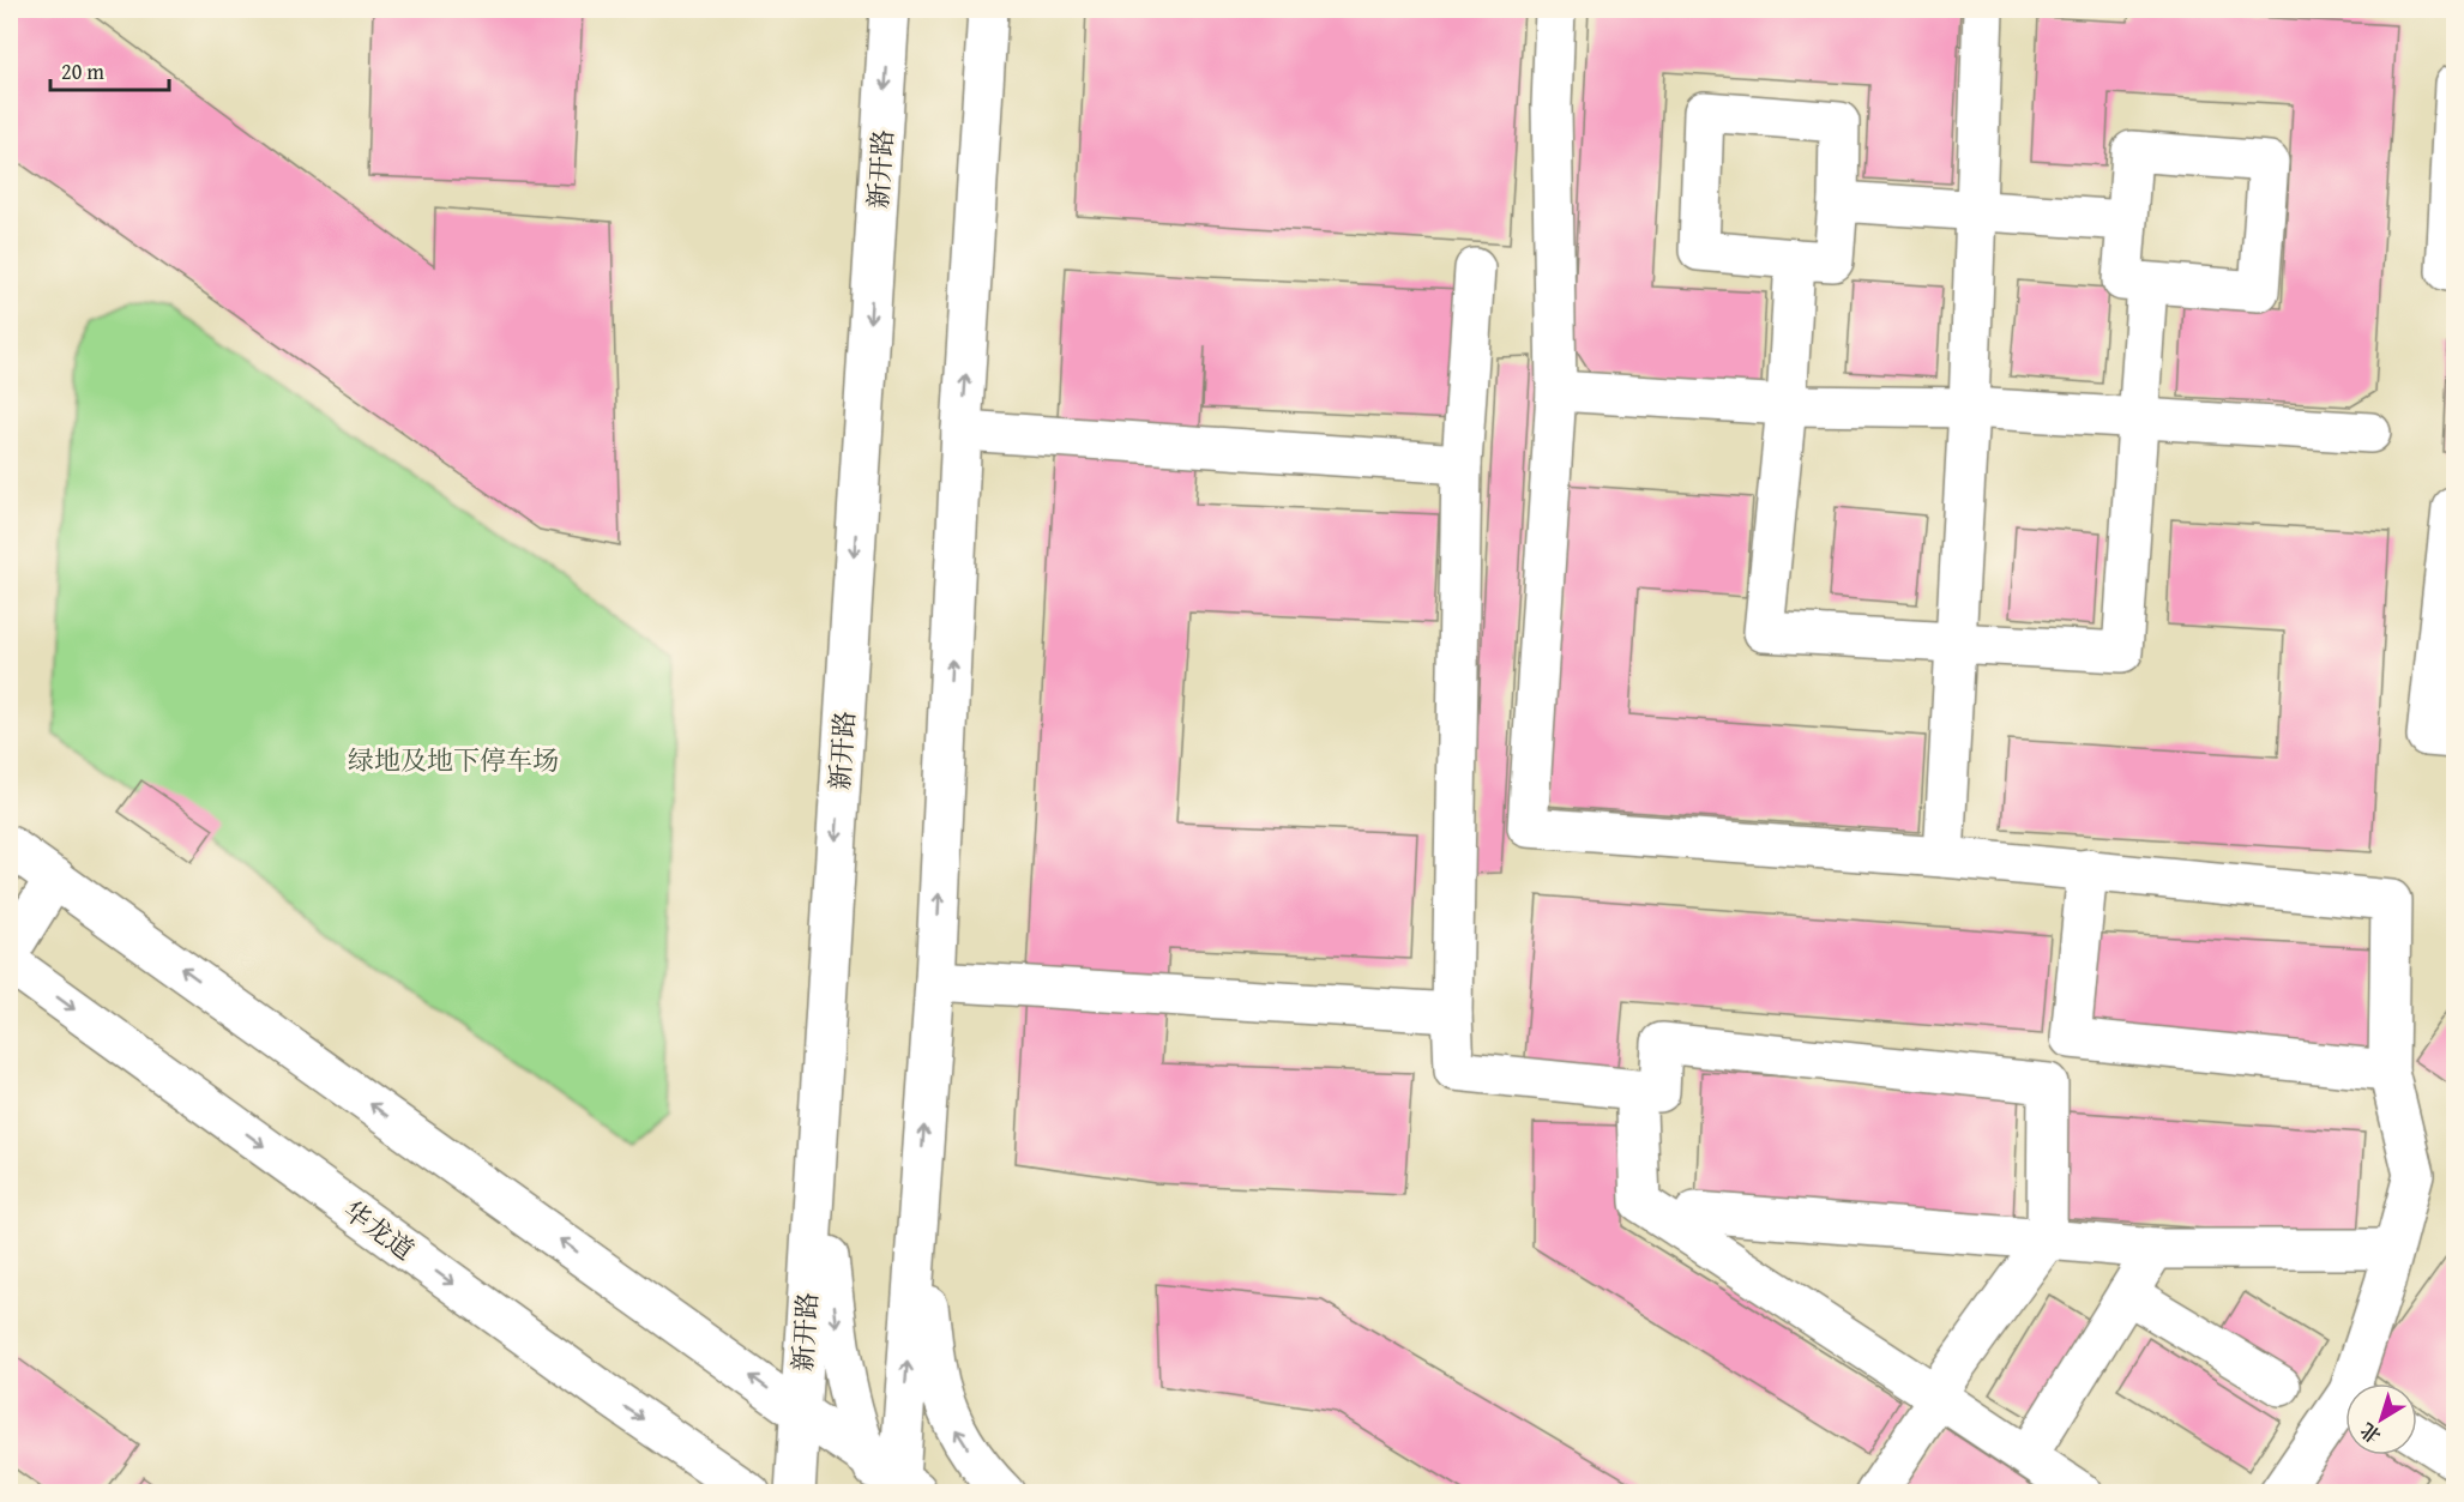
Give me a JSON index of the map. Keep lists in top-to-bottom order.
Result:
{
  "streets": {
    "street": ["新开路", "华龙道"]
  },
  "parks": ["绿地及地下停车场"],
  "scale_bar": "20 m",
  "north": "bottom left"
}
